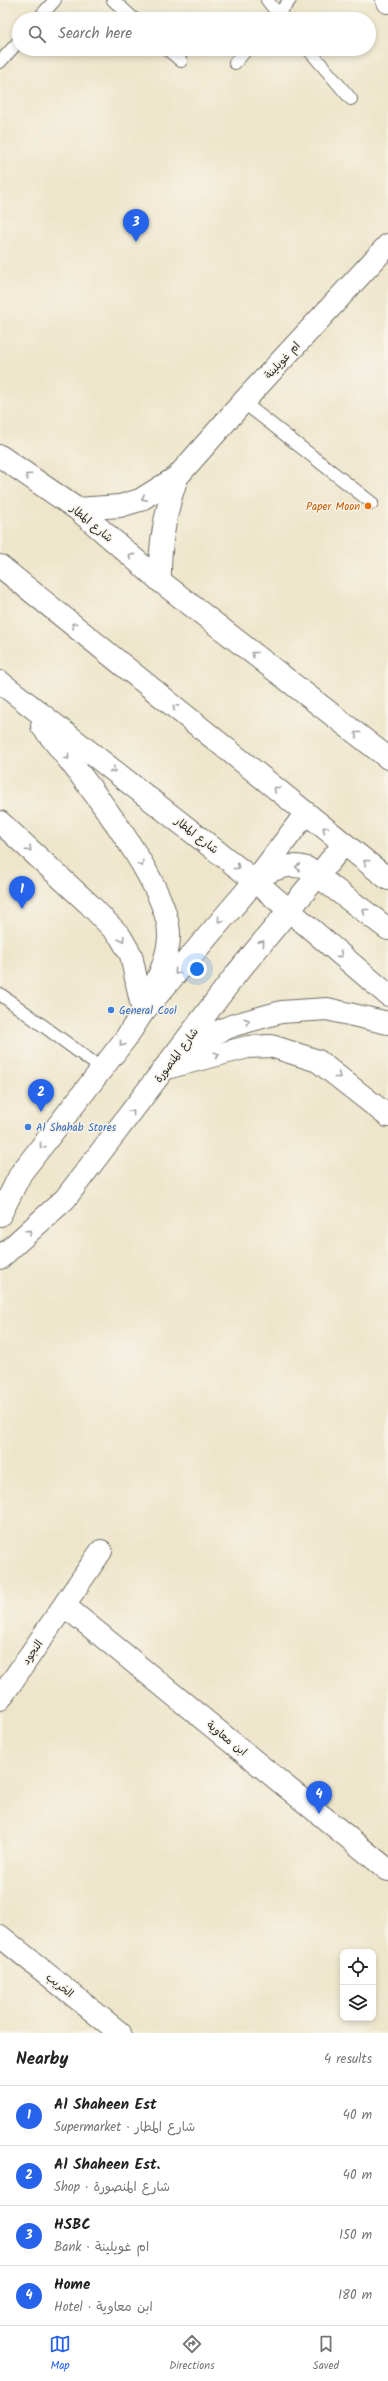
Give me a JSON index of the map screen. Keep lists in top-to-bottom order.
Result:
{
  "streets": {
    "main road": [
      "ام غويلينة",
      "شارع المطار",
      "شارع المنصورة",
      "النجود",
      "ابن معاوية",
      "الخريب"
    ]
  },
  "crossings": [
    ["ام غويلينة", "شارع المطار"],
    ["شارع المطار", "شارع المنصورة"],
    ["النجود", "ابن معاوية"]
  ],
  "places": ["Paper Moon", "General Cool", "Al Shahab Stores"],
  "page": {
    "search": "Search here",
    "pins": [
      "3",
      "1",
      "2",
      "4"
    ],
    "heading": ["Nearby", "4 results"],
    "list": [
      {
        "mark": "1",
        "name": "Al Shaheen Est",
        "note": "Supermarket · شارع المطار",
        "value": "40 m"
      },
      {
        "mark": "2",
        "name": "Al Shaheen Est.",
        "note": "Shop · شارع المنصورة",
        "value": "40 m"
      },
      {
        "mark": "3",
        "name": "HSBC",
        "note": "Bank · ام غويلينة",
        "value": "150 m"
      },
      {
        "mark": "4",
        "name": "Home",
        "note": "Hotel · ابن معاوية",
        "value": "180 m"
      }
    ],
    "nav": ["Map", "Directions", "Saved"]
  }
}
